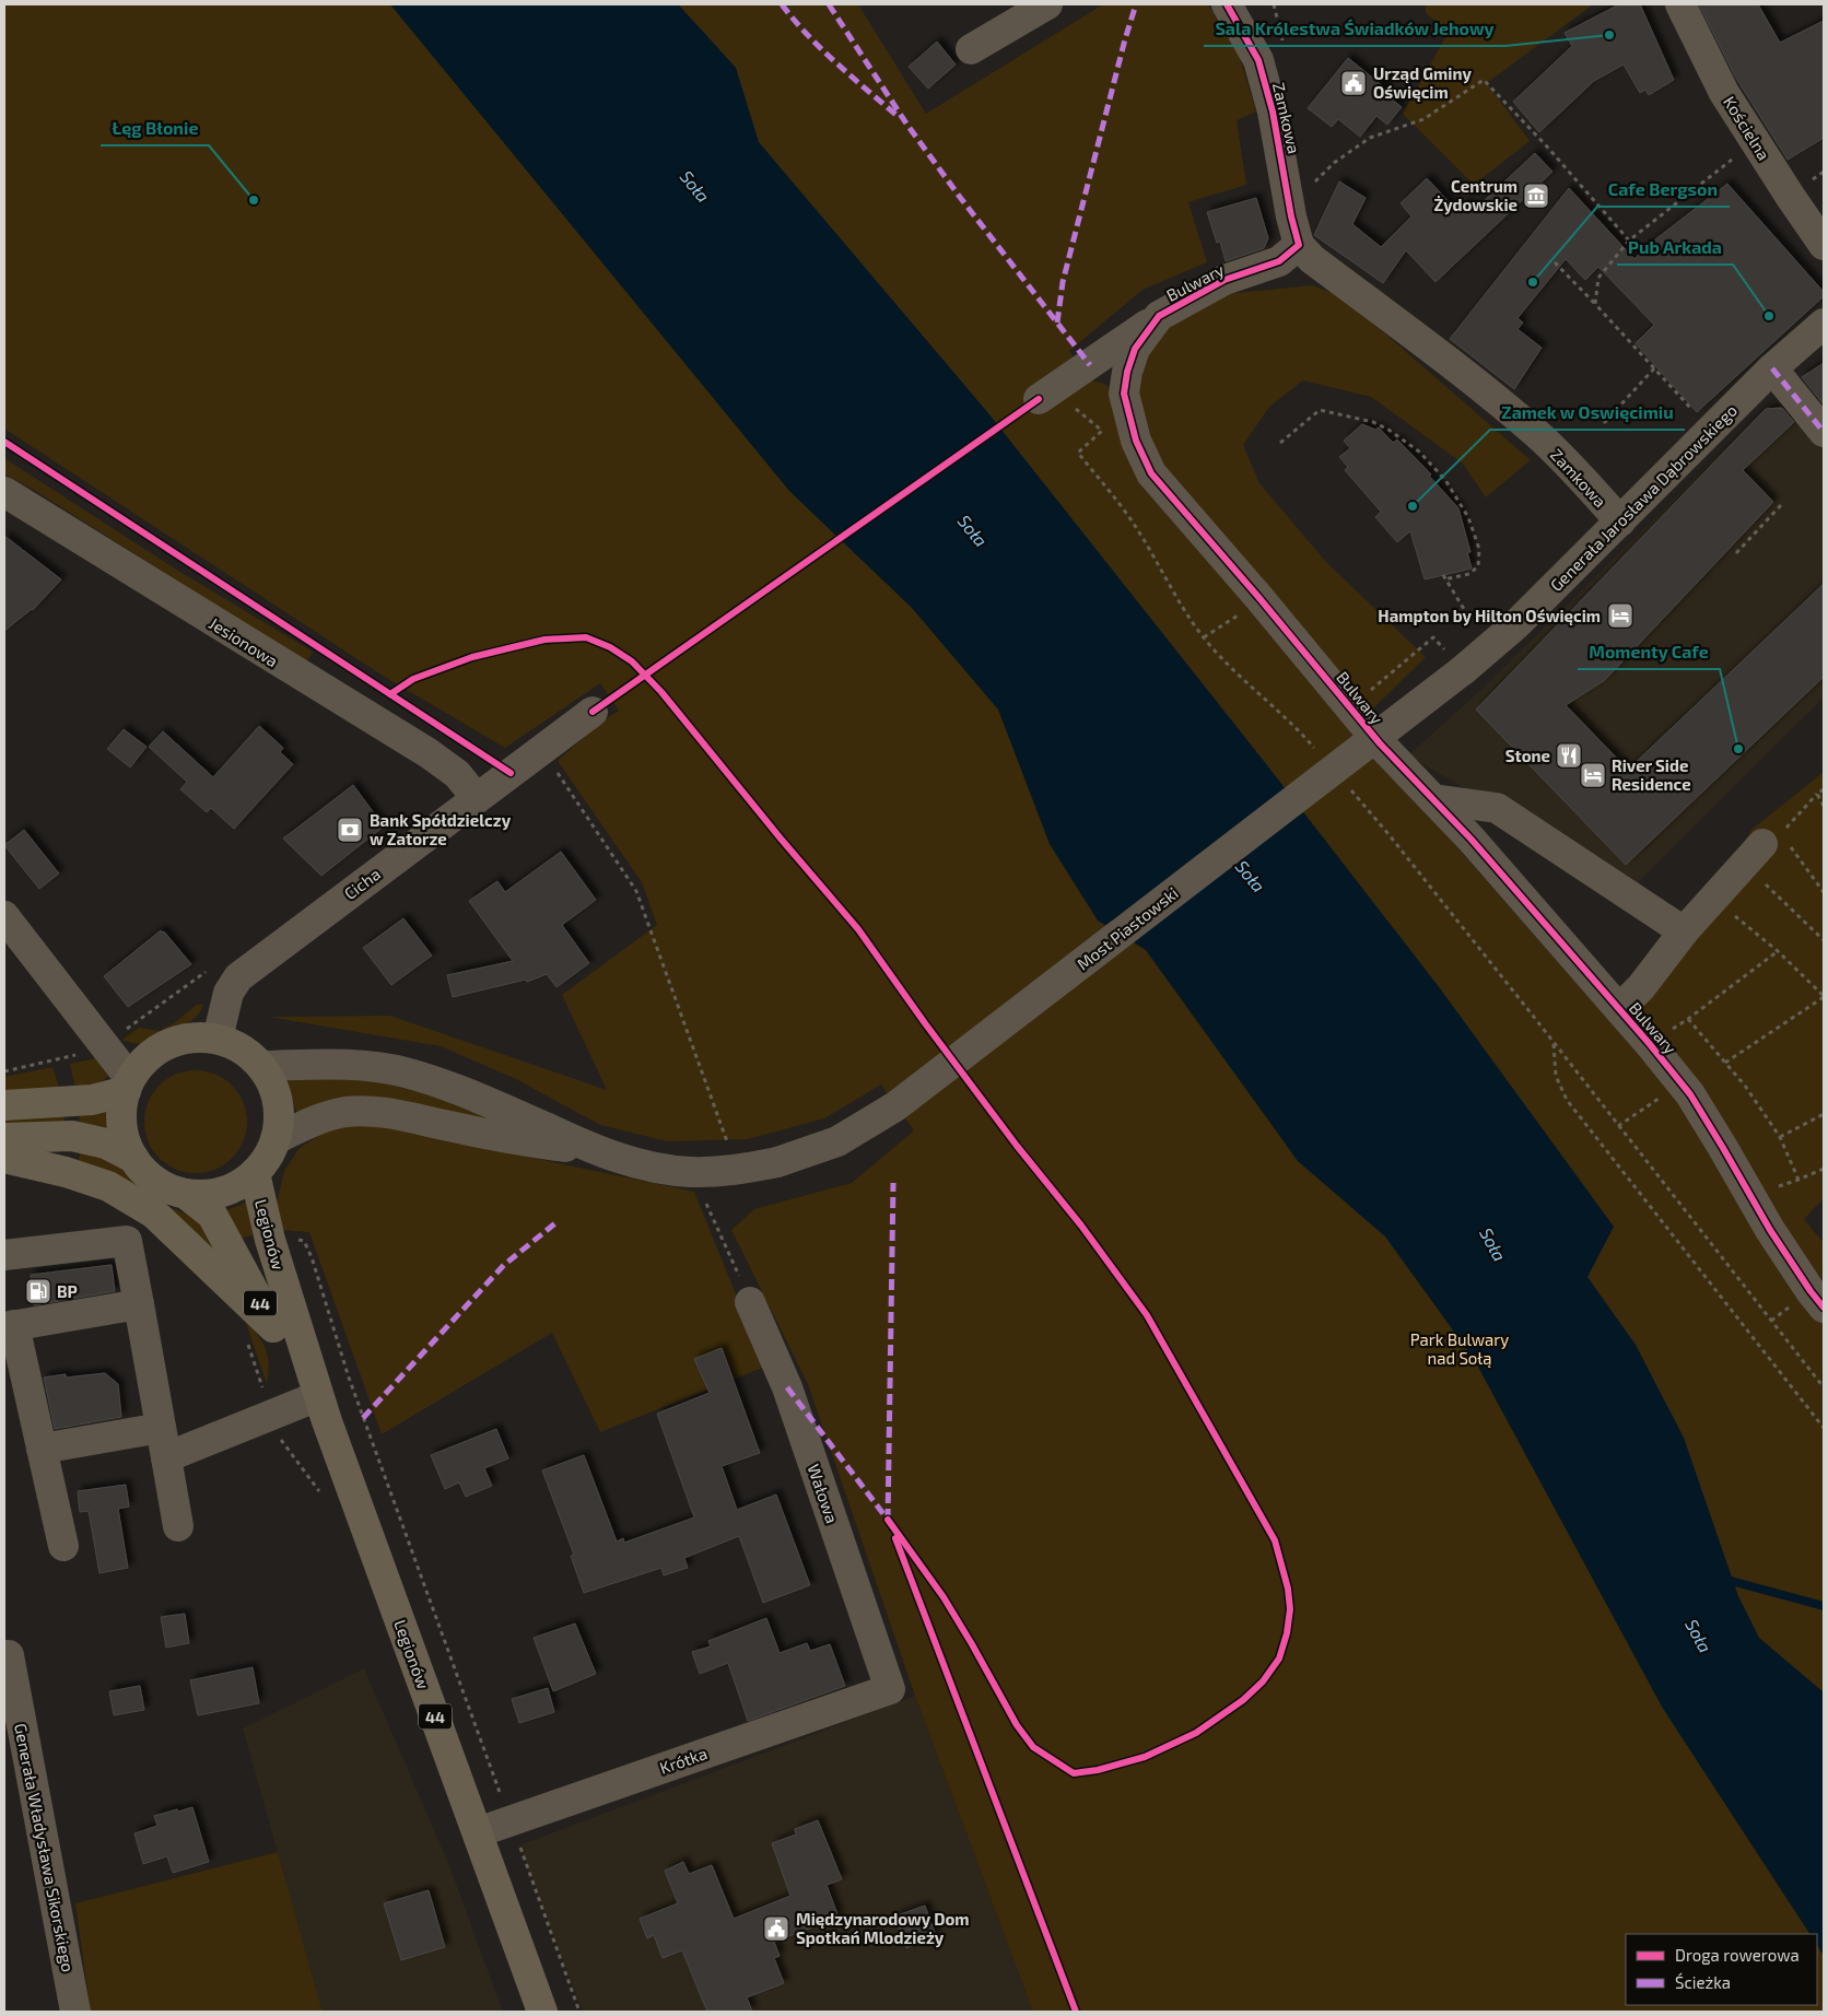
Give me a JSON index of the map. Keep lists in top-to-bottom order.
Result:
{
  "streets": {
    "main road": ["Legionów", "44"],
    "street": [
      "Zamkowa",
      "Kościelna",
      "Bulwary",
      "Generała Jarosława Dąbrowskiego",
      "Jesionowa",
      "Cicha",
      "Most Piastowski",
      "Wałowa",
      "Krótka",
      "Generała Władysława Sikorskiego"
    ]
  },
  "crossings": [
    ["Zamkowa", "Bulwary"],
    ["Zamkowa", "Generała Jarosława Dąbrowskiego"],
    ["Generała Jarosława Dąbrowskiego", "Most Piastowski"],
    ["Jesionowa", "Cicha"],
    ["Cicha", "Legionów"],
    ["Cicha", "44"],
    ["Legionów", "44"],
    ["Legionów", "Krótka"],
    ["Wałowa", "Krótka"]
  ],
  "water": ["Soła"],
  "parks": ["Park Bulwary nad Sołą"],
  "places": {
    "other": [
      "Sala Królestwa Świadków Jehowy",
      "Łęg Błonie",
      "Cafe Bergson",
      "Pub Arkada",
      "Zamek w Oswięcimiu",
      "Momenty Cafe"
    ],
    "public building": ["Urząd Gminy Oświęcim", "Międzynarodowy Dom Spotkań Mlodzieży"],
    "museum": ["Centrum Żydowskie"],
    "hotel": ["Hampton by Hilton Oświęcim", "River Side Residence"],
    "restaurant": ["Stone"],
    "bank": ["Bank Spółdzielczy w Zatorze"],
    "fuel station": ["BP"]
  },
  "legend": ["Droga rowerowa", "Ścieżka"]
}
